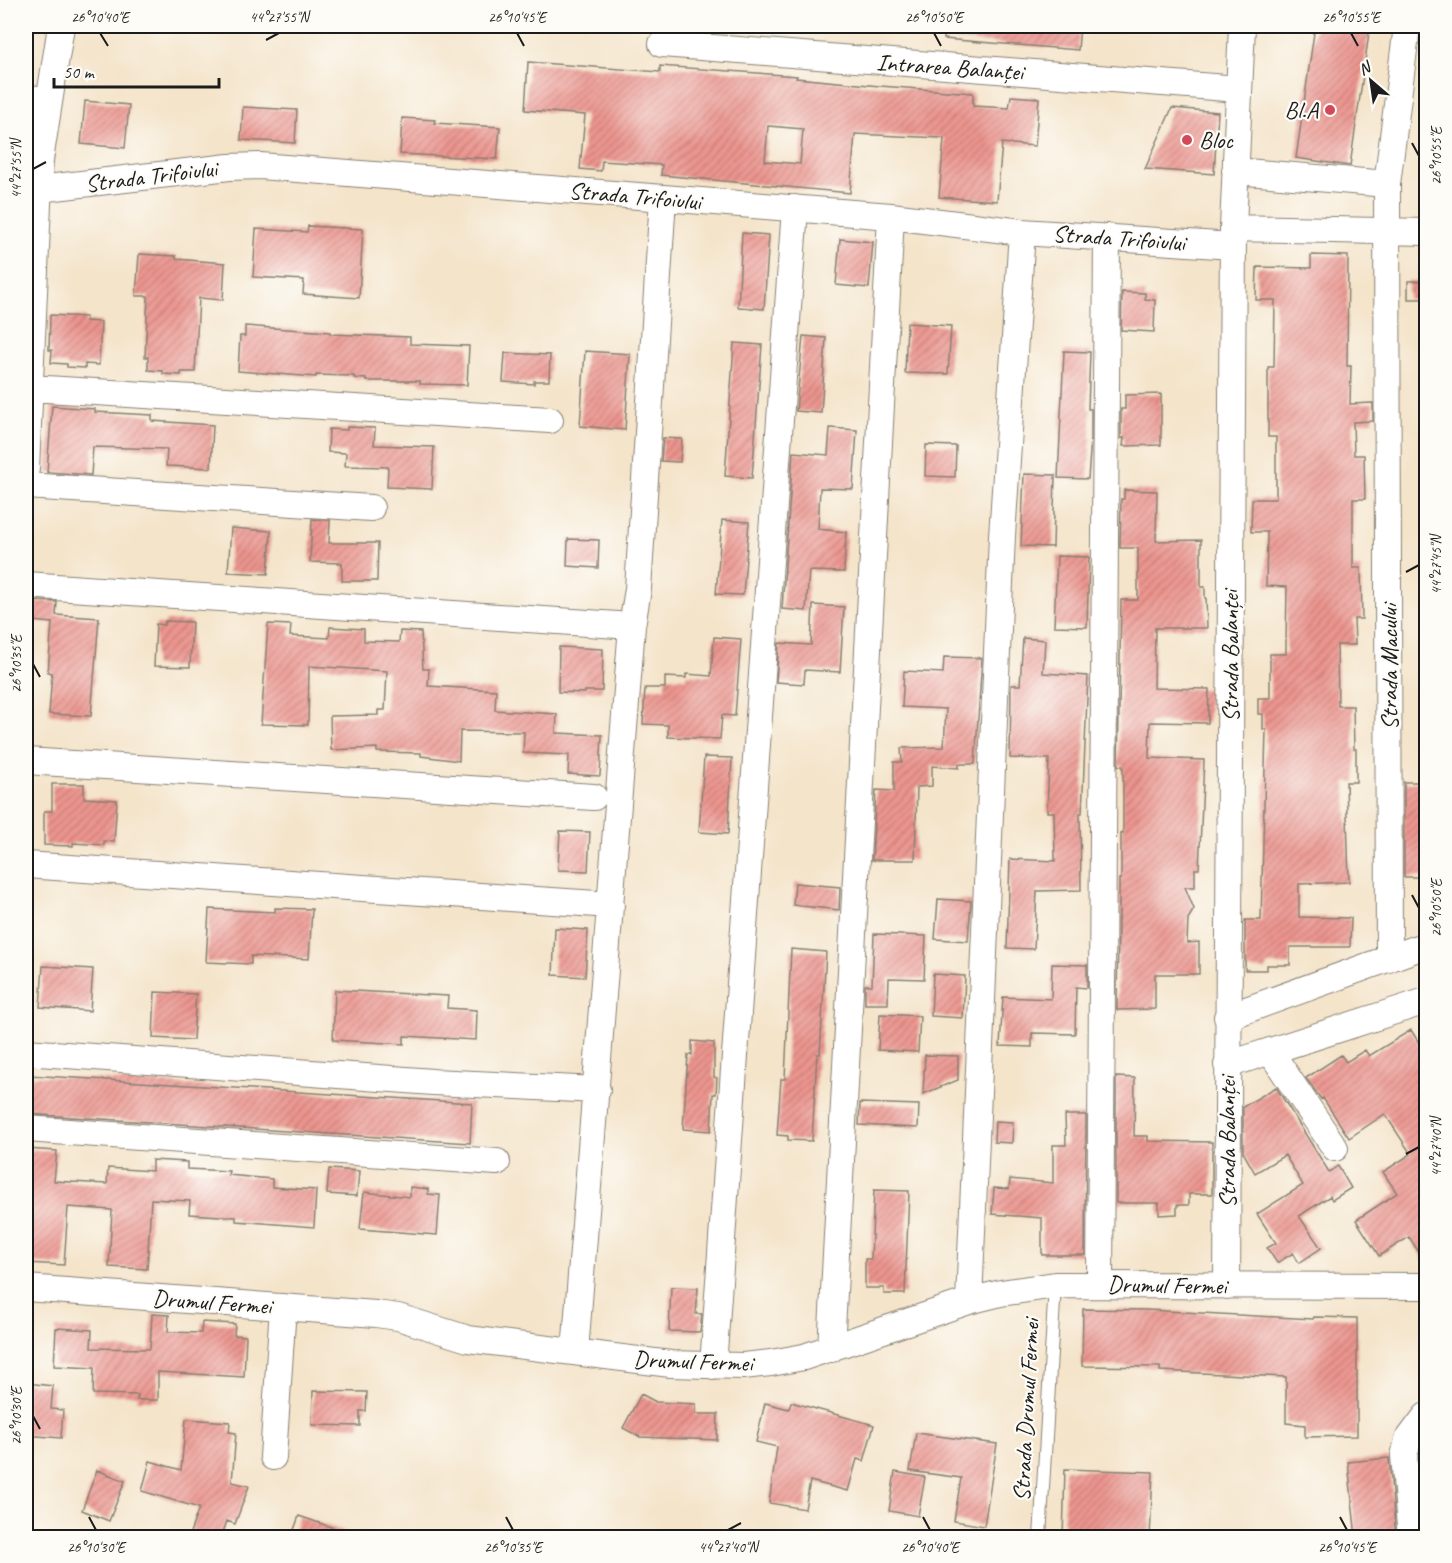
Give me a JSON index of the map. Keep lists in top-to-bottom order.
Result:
{
  "streets": {
    "street": [
      "Intrarea Balanței",
      "Strada Trifoiului",
      "Strada Balanței",
      "Strada Macului",
      "Drumul Fermei"
    ],
    "lane": ["Strada Drumul Fermei"]
  },
  "crossings": [
    ["Intrarea Balanței", "Strada Balanței"],
    ["Strada Trifoiului", "Strada Balanței"],
    ["Strada Trifoiului", "Strada Macului"],
    ["Strada Balanței", "Drumul Fermei"],
    ["Drumul Fermei", "Strada Drumul Fermei"]
  ],
  "places": ["Bl.A", "Bloc"],
  "scale_bar": "50 m",
  "north": "top left",
  "coordinates": [
    "26°10'40\"E",
    "44°27'55\"N",
    "26°10'45\"E",
    "26°10'50\"E",
    "26°10'55\"E",
    "44°27'45\"N",
    "26°10'35\"E",
    "44°27'40\"N",
    "26°10'30\"E"
  ]
}
